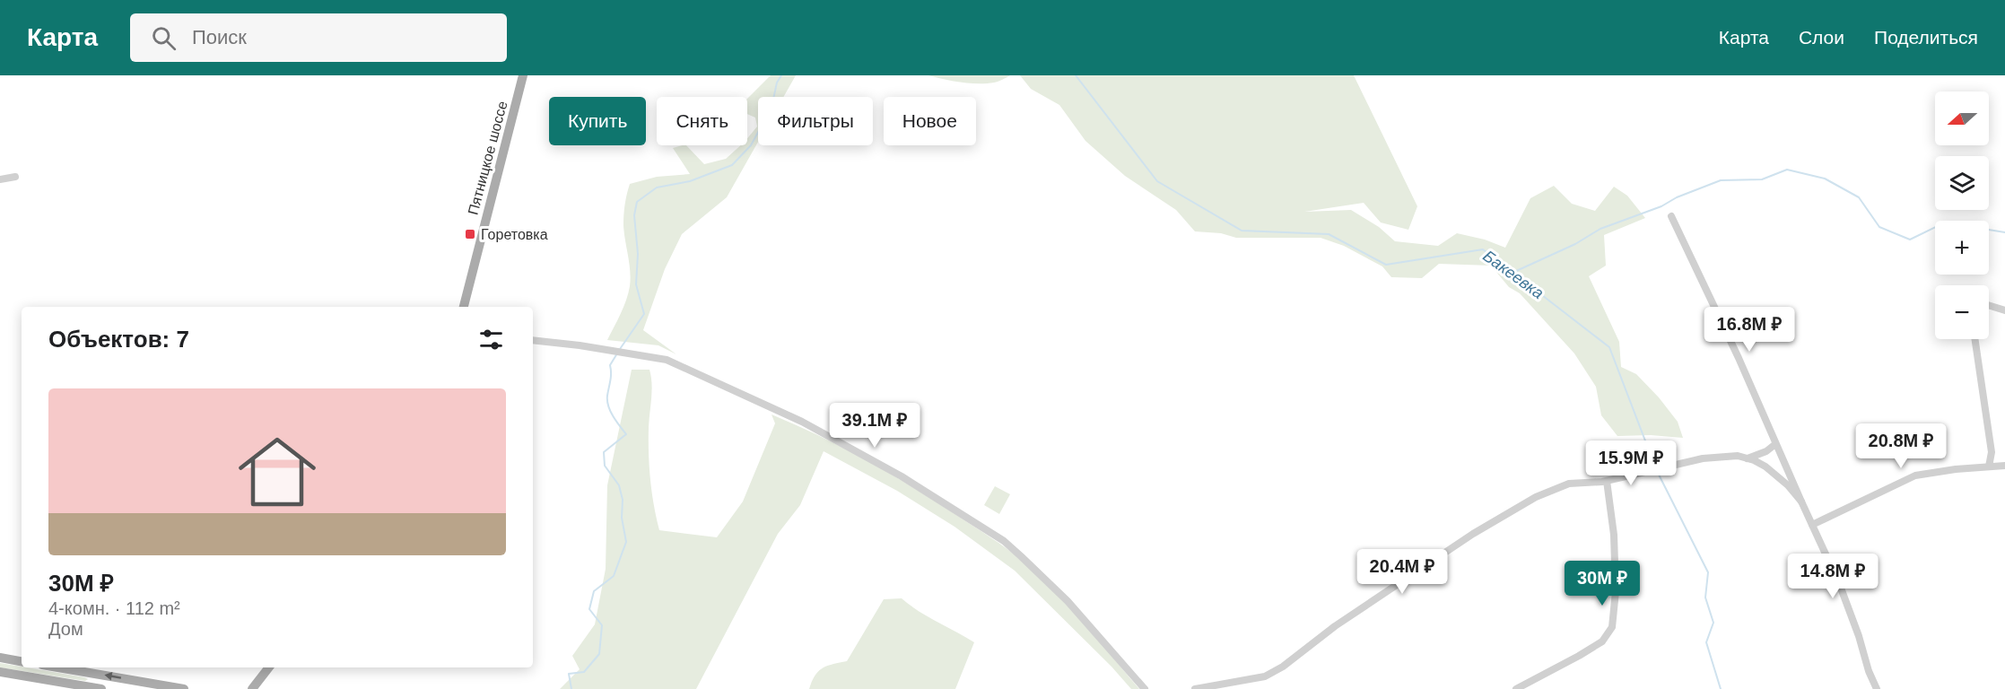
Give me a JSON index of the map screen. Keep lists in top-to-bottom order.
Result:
{
  "streets": {
    "main road": ["Пятницкое шоссе"]
  },
  "water": ["Бакеевка"],
  "places": {
    "transit": ["Горетовка"]
  },
  "north": "left",
  "page": {
    "header": "Карта",
    "search": "Поиск",
    "nav": ["Карта", "Слои", "Поделиться"],
    "map_buttons": ["+", "−"],
    "chip": [
      "Купить",
      "Снять",
      "Фильтры",
      "Новое"
    ],
    "price": [
      "16.8M ₽",
      "39.1M ₽",
      "20.8M ₽",
      "15.9M ₽",
      "20.4M ₽",
      "14.8M ₽",
      "30M ₽"
    ],
    "heading": "Объектов: 7",
    "list": [
      {
        "name": "30M ₽",
        "note": "4-комн. · 112 m² · Дом"
      }
    ]
  }
}
